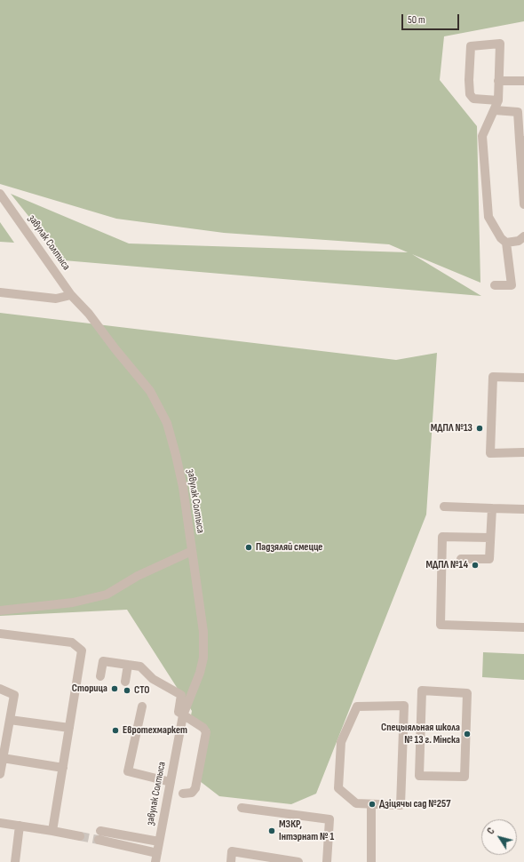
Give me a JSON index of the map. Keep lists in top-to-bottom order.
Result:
{
  "streets": {
    "street": ["завулак Солтыса"]
  },
  "places": [
    "МДПЛ №13",
    "Падзяляй смецце",
    "МДПЛ №14",
    "Сторица",
    "СТО",
    "Евротехмаркет",
    "Спецыяльная школа № 13 г. Мінска",
    "Дзіцячы сад №257",
    "МЗКР, Інтэрнат № 1"
  ],
  "scale_bar": "50 m",
  "north": "top left"
}
